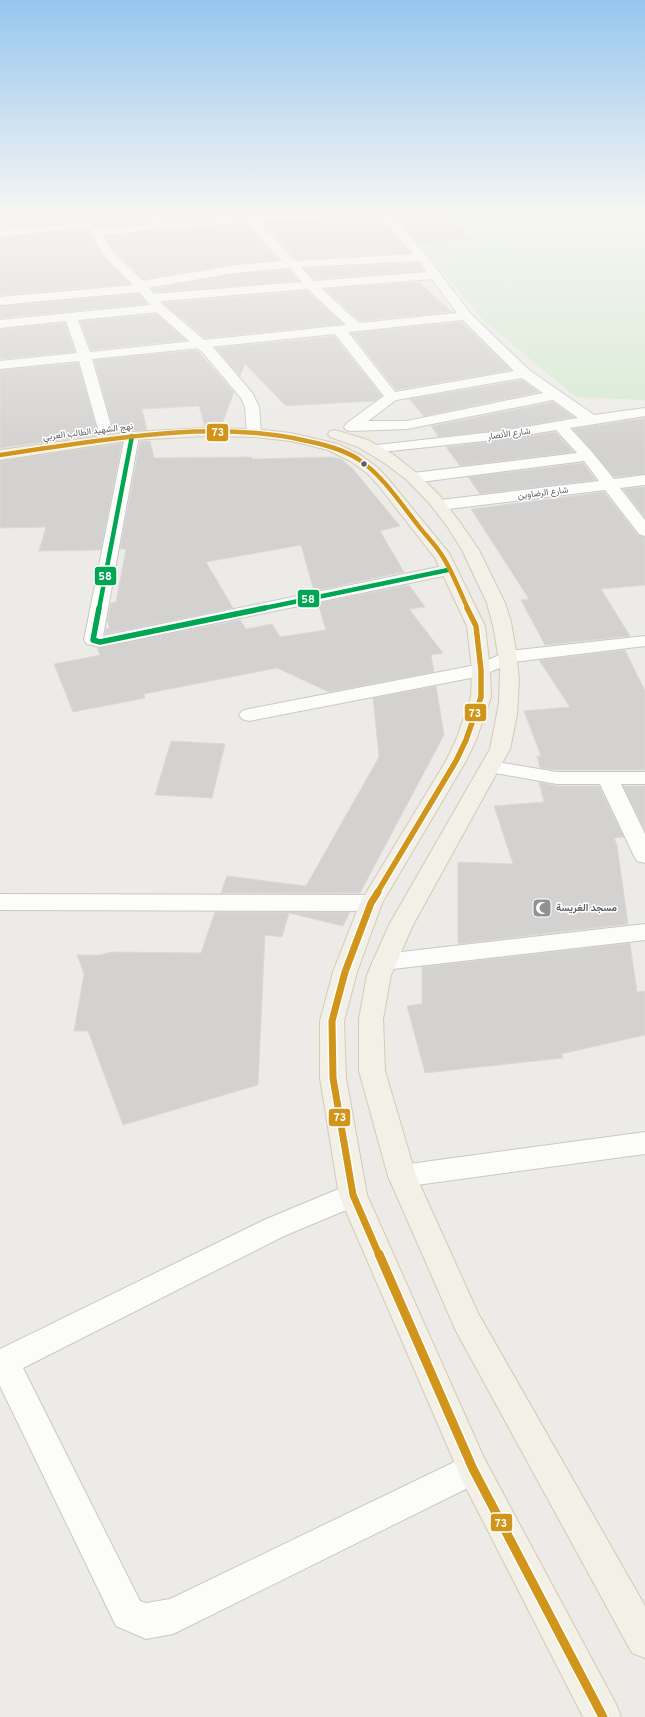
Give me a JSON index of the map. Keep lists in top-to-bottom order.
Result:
{
  "streets": {
    "main road": ["نهج الشهيد الطالب العربي"],
    "street": ["شارع الأنصار", "شارع الرضاوين"]
  },
  "crossings": [
    ["نهج الشهيد الطالب العربي", "شارع الأنصار"]
  ],
  "places": {
    "mosque": ["مسجد الغريسة"]
  },
  "lines": ["transit line 73", "transit line 58"]
}
